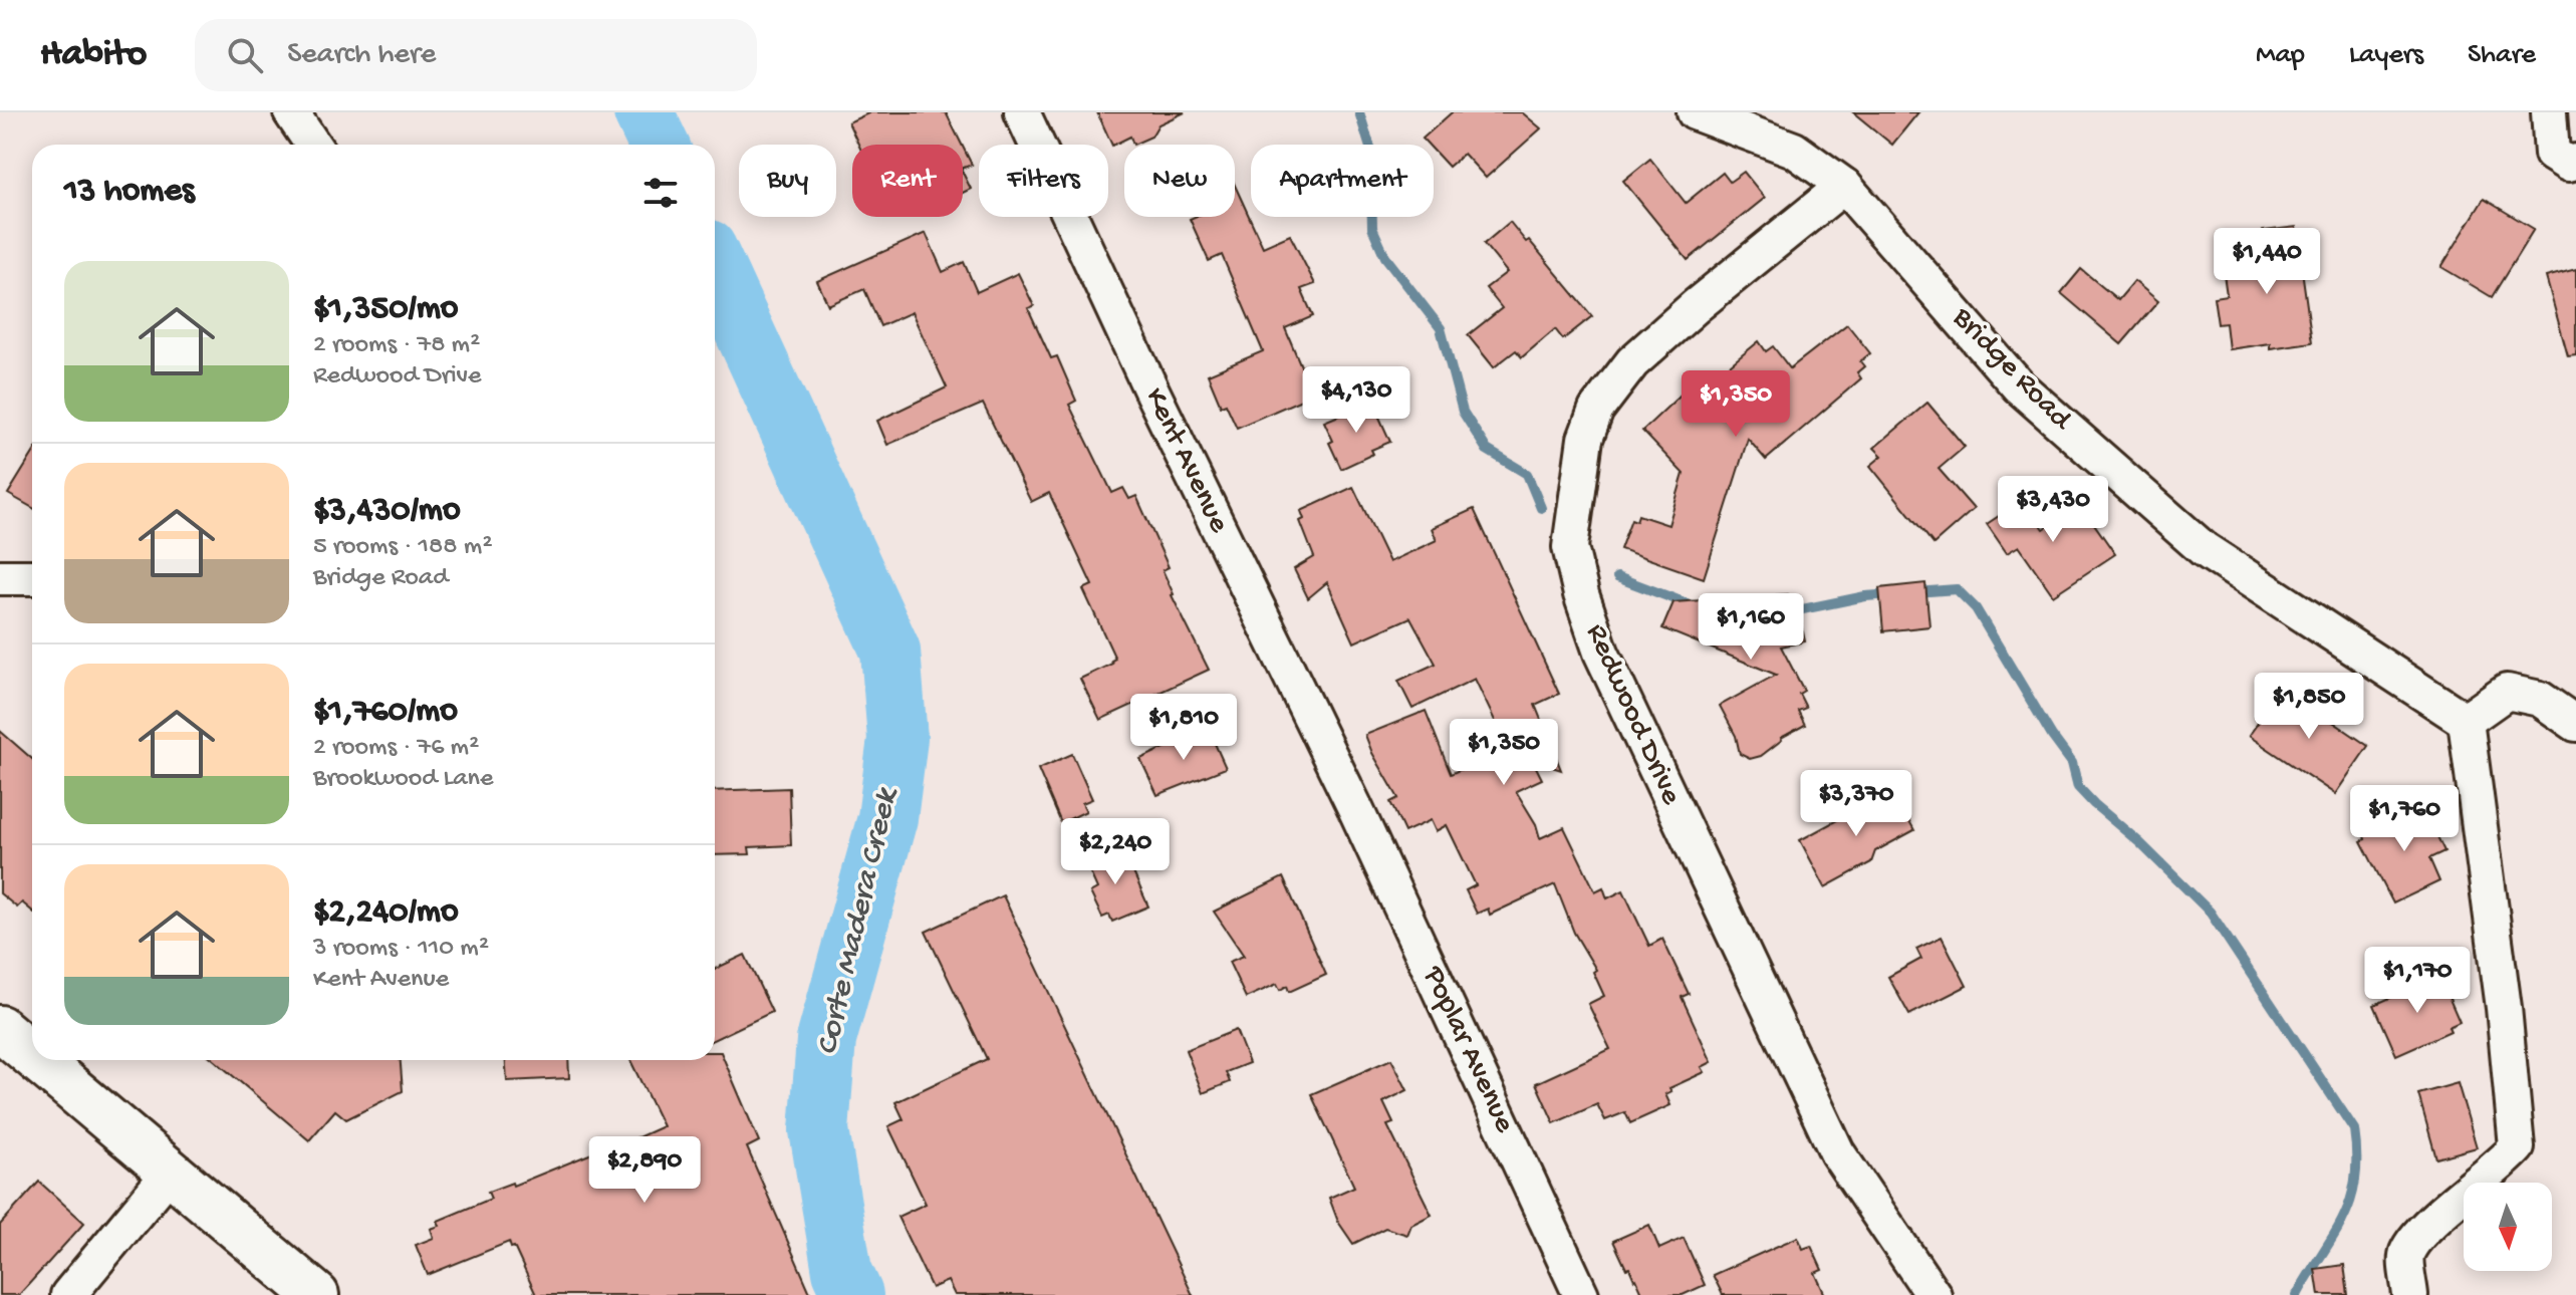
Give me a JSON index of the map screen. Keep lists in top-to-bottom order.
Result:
{
  "streets": {
    "street": [
      "Bridge Road",
      "Kent Avenue",
      "Redwood Drive",
      "Poplar Avenue"
    ]
  },
  "crossings": [
    ["Bridge Road", "Redwood Drive"],
    ["Kent Avenue", "Poplar Avenue"]
  ],
  "water": ["Corte Madera Creek"],
  "north": "bottom",
  "page": {
    "header": "Habito",
    "search": "Search here",
    "nav": ["Map", "Layers", "Share"],
    "chip": [
      "Buy",
      "Rent",
      "Filters",
      "New",
      "Apartment"
    ],
    "heading": "13 homes",
    "price": [
      "$1,440",
      "$4,130",
      "$1,350",
      "$3,430",
      "$1,160",
      "$1,850",
      "$1,810",
      "$1,350",
      "$3,370",
      "$1,760",
      "$2,240",
      "$1,170",
      "$2,890"
    ],
    "list": [
      {
        "name": "$1,350/mo",
        "note": "2 rooms · 78 m² · Redwood Drive"
      },
      {
        "name": "$3,430/mo",
        "note": "5 rooms · 188 m² · Bridge Road"
      },
      {
        "name": "$1,760/mo",
        "note": "2 rooms · 76 m² · Brookwood Lane"
      },
      {
        "name": "$2,240/mo",
        "note": "3 rooms · 110 m² · Kent Avenue"
      }
    ]
  }
}
